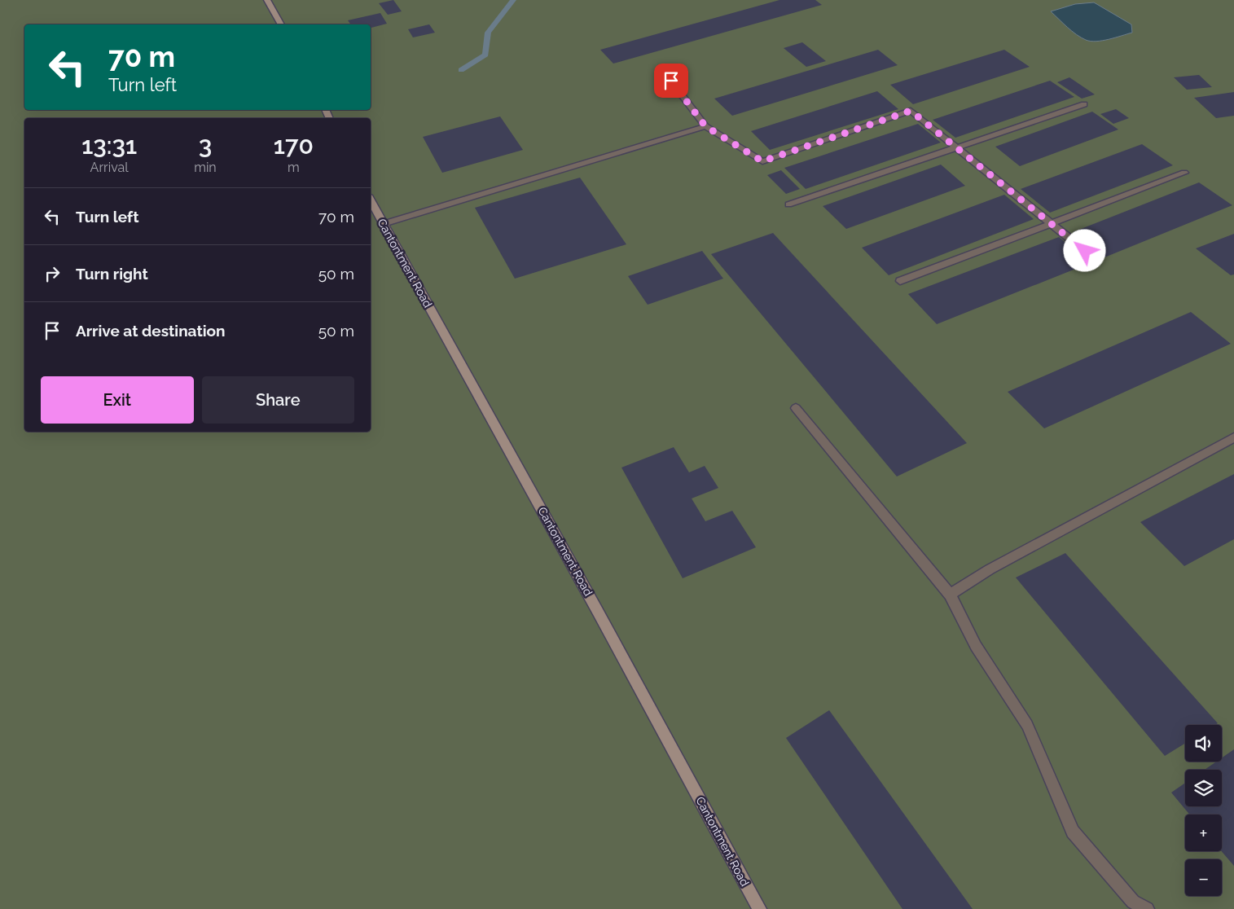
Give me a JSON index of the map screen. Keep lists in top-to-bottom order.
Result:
{
  "streets": {
    "street": ["Cantontment Road"]
  },
  "page": {
    "turn": ["70 m", "Turn left"],
    "eta": [
      "13:31",
      "Arrival",
      "3",
      "min",
      "170",
      "m"
    ],
    "list": [
      {
        "name": "Turn left",
        "value": "70 m"
      },
      {
        "name": "Turn right",
        "value": "50 m"
      },
      {
        "name": "Arrive at destination",
        "value": "50 m"
      }
    ],
    "buttons": ["Exit", "Share"],
    "map_buttons": ["+", "−"]
  }
}
